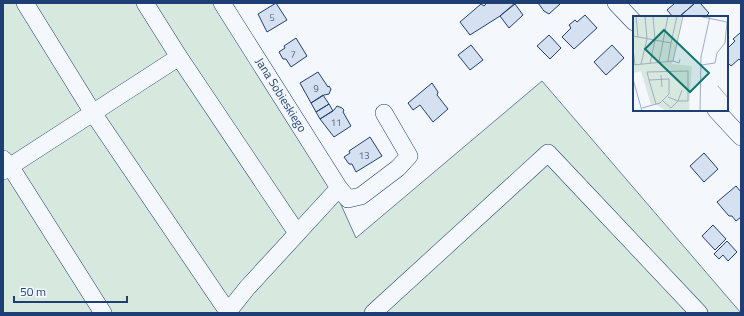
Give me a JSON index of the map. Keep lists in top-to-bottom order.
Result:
{
  "streets": {
    "street": ["Jana Sobieskiego"]
  },
  "house_numbers": [
    "5",
    "7",
    "9",
    "11",
    "13"
  ],
  "scale_bar": "50 m"
}
